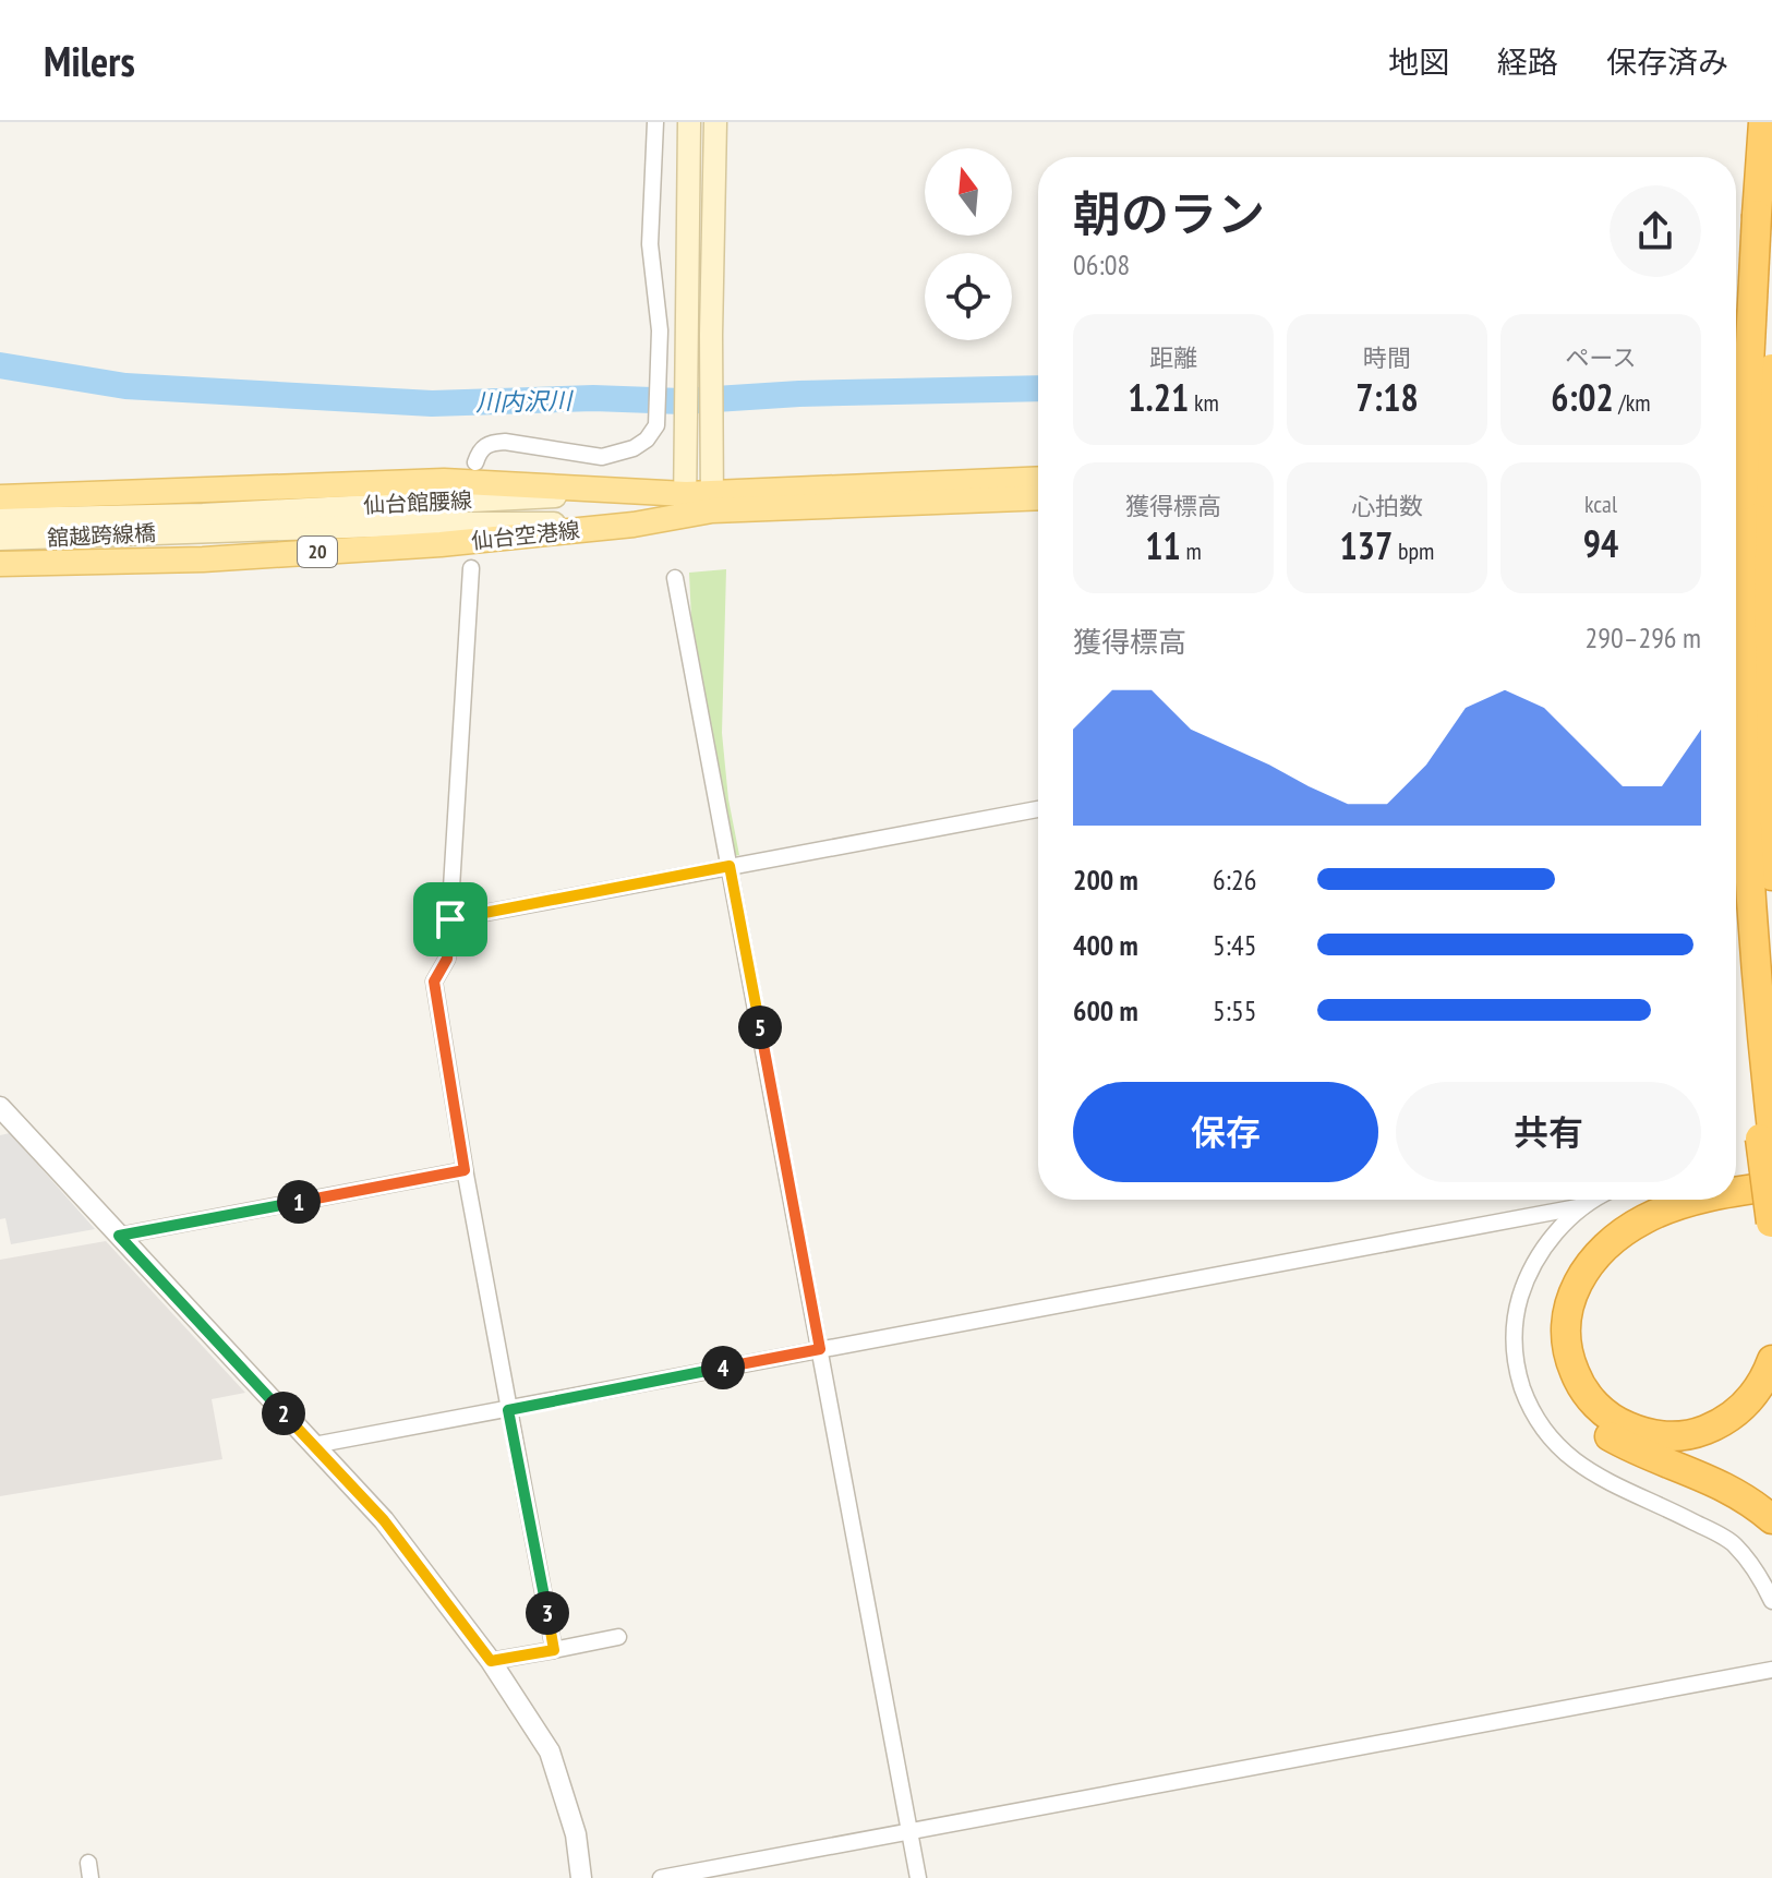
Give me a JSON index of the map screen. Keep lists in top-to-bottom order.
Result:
{
  "streets": {
    "main road": [
      "仙台館腰線",
      "舘越跨線橋",
      "仙台空港線",
      "20"
    ]
  },
  "crossings": [
    ["仙台館腰線", "舘越跨線橋"],
    ["仙台館腰線", "仙台空港線"]
  ],
  "water": ["川内沢川"],
  "north": "top",
  "page": {
    "header": "Milers",
    "nav": ["地図", "経路", "保存済み"],
    "heading": ["朝のラン", "06:08"],
    "stats": [
      ["距離", "1.21 km"],
      ["時間", "7:18"],
      ["ペース", "6:02 /km"],
      ["獲得標高", "11 m"],
      ["心拍数", "137 bpm"],
      ["kcal", "94"]
    ],
    "chart": ["獲得標高", "290–296 m"],
    "list": [
      {
        "name": "200 m",
        "note": "6:26"
      },
      {
        "name": "400 m",
        "note": "5:45"
      },
      {
        "name": "600 m",
        "note": "5:55"
      }
    ],
    "pins": [
      "5",
      "1",
      "4",
      "2",
      "3"
    ],
    "buttons": ["保存", "共有"]
  }
}
